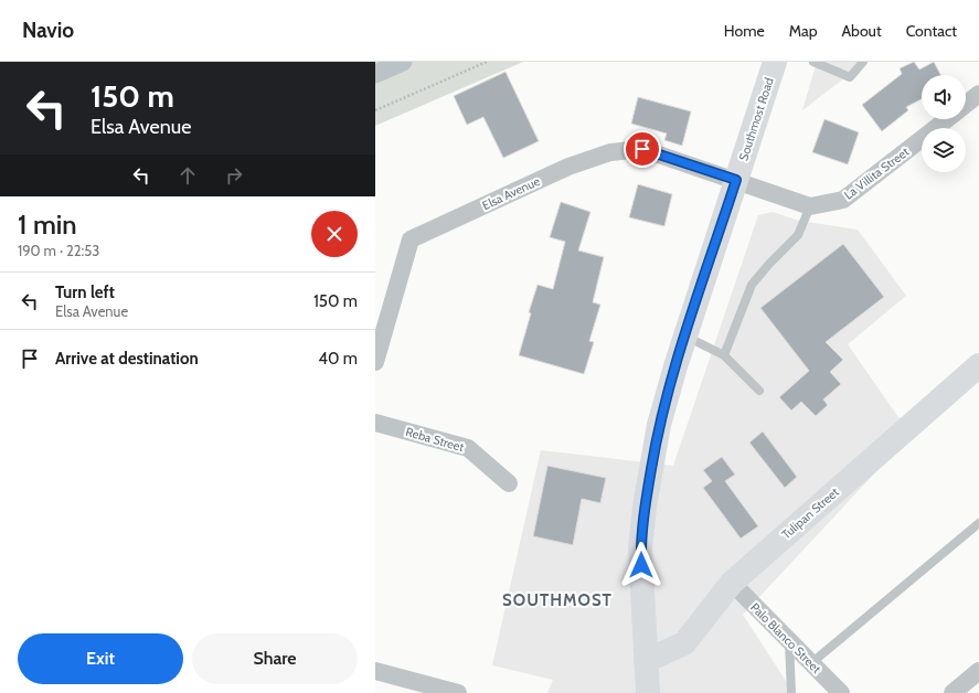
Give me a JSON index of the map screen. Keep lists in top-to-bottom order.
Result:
{
  "streets": {
    "main road": ["Southmost Road", "Tulipan Street"],
    "street": [
      "La Villita Street",
      "Elsa Avenue",
      "Reba Street",
      "Palo Blanco Street"
    ]
  },
  "crossings": [
    ["Southmost Road", "Elsa Avenue"],
    ["Southmost Road", "Tulipan Street"],
    ["Tulipan Street", "Palo Blanco Street"]
  ],
  "districts": ["SOUTHMOST"],
  "page": {
    "header": "Navio",
    "nav": [
      "Home",
      "Map",
      "About",
      "Contact"
    ],
    "turn": ["150 m", "Elsa Avenue"],
    "heading": ["1 min", "190 m · 22:53"],
    "list": [
      {
        "name": "Turn left",
        "note": "Elsa Avenue",
        "value": "150 m"
      },
      {
        "name": "Arrive at destination",
        "value": "40 m"
      }
    ],
    "buttons": ["Exit", "Share"]
  }
}
